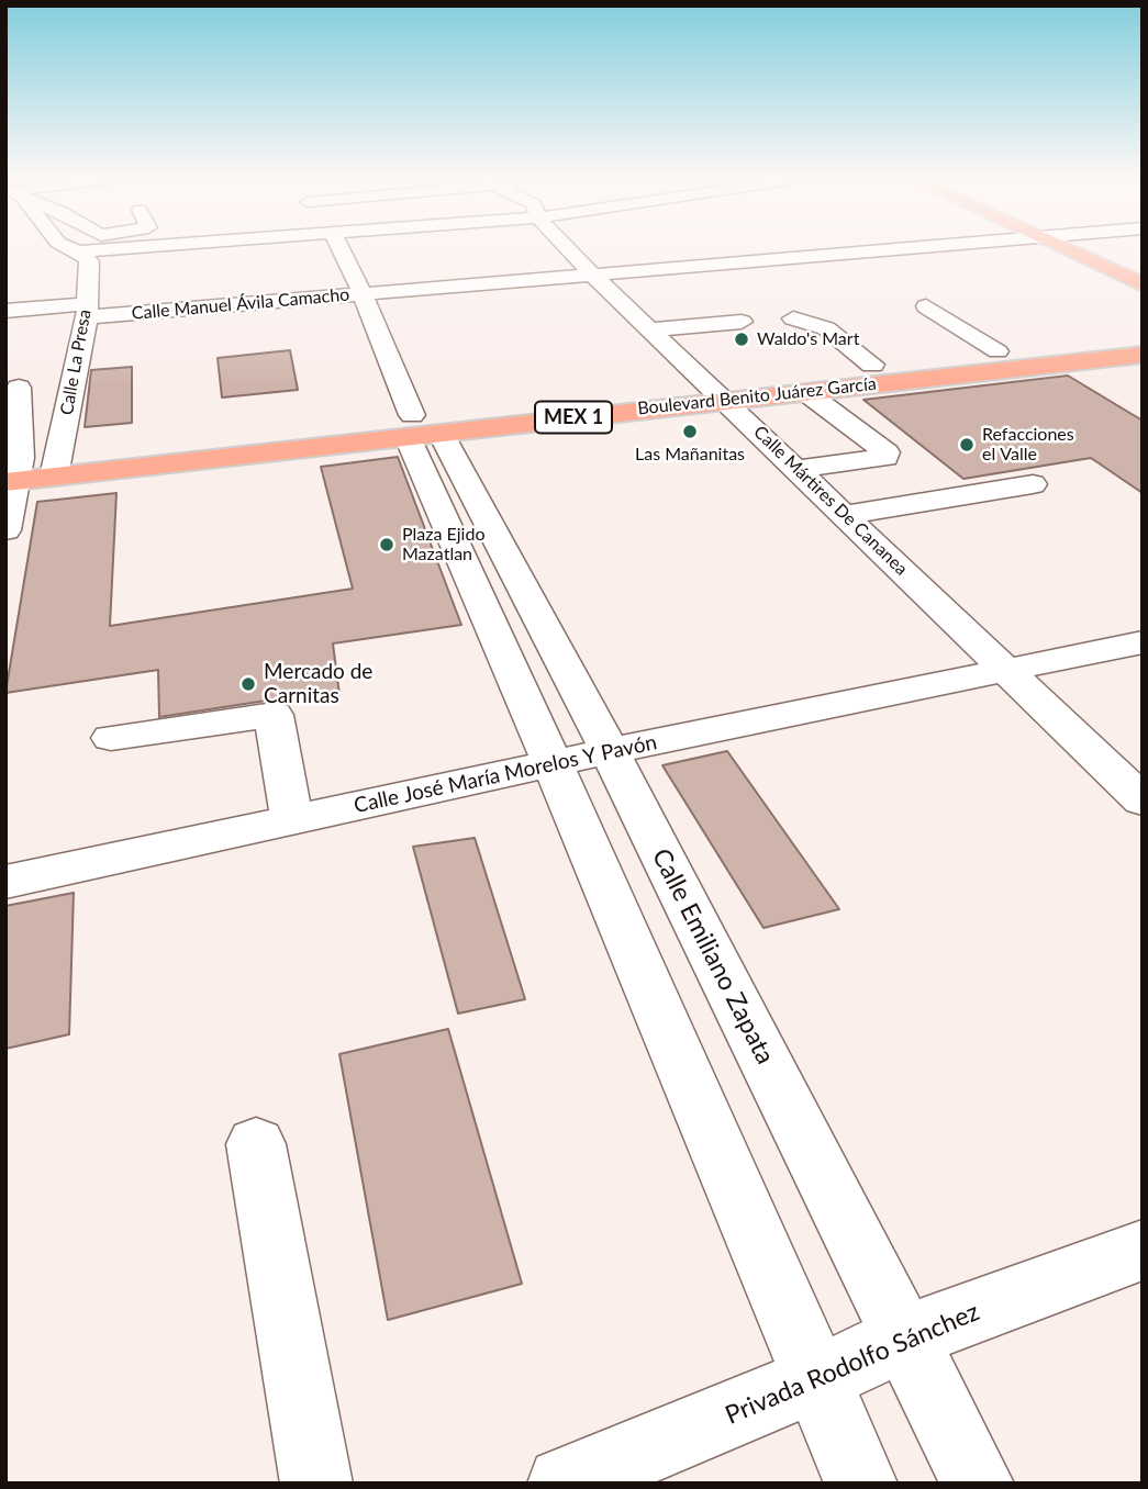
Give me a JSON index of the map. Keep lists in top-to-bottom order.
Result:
{
  "streets": {
    "main road": ["Boulevard Benito Juárez García", "MEX 1"],
    "street": [
      "Calle Manuel Ávila Camacho",
      "Calle La Presa",
      "Calle Mártires De Cananea",
      "Calle José María Morelos Y Pavón",
      "Calle Emiliano Zapata",
      "Privada Rodolfo Sánchez"
    ]
  },
  "crossings": [
    ["Calle Manuel Ávila Camacho", "Calle La Presa"],
    ["Calle Manuel Ávila Camacho", "Calle Mártires De Cananea"],
    ["Calle Manuel Ávila Camacho", "Calle Emiliano Zapata"],
    ["Calle La Presa", "Boulevard Benito Juárez García"],
    ["Boulevard Benito Juárez García", "Calle Mártires De Cananea"],
    ["Boulevard Benito Juárez García", "Calle Emiliano Zapata"],
    ["Calle Mártires De Cananea", "Calle José María Morelos Y Pavón"],
    ["Calle José María Morelos Y Pavón", "Calle Emiliano Zapata"],
    ["Calle Emiliano Zapata", "Privada Rodolfo Sánchez"]
  ],
  "places": [
    "Waldo's Mart",
    "Las Mañanitas",
    "Refacciones el Valle",
    "Plaza Ejido Mazatlan",
    "Mercado de Carnitas"
  ]
}
